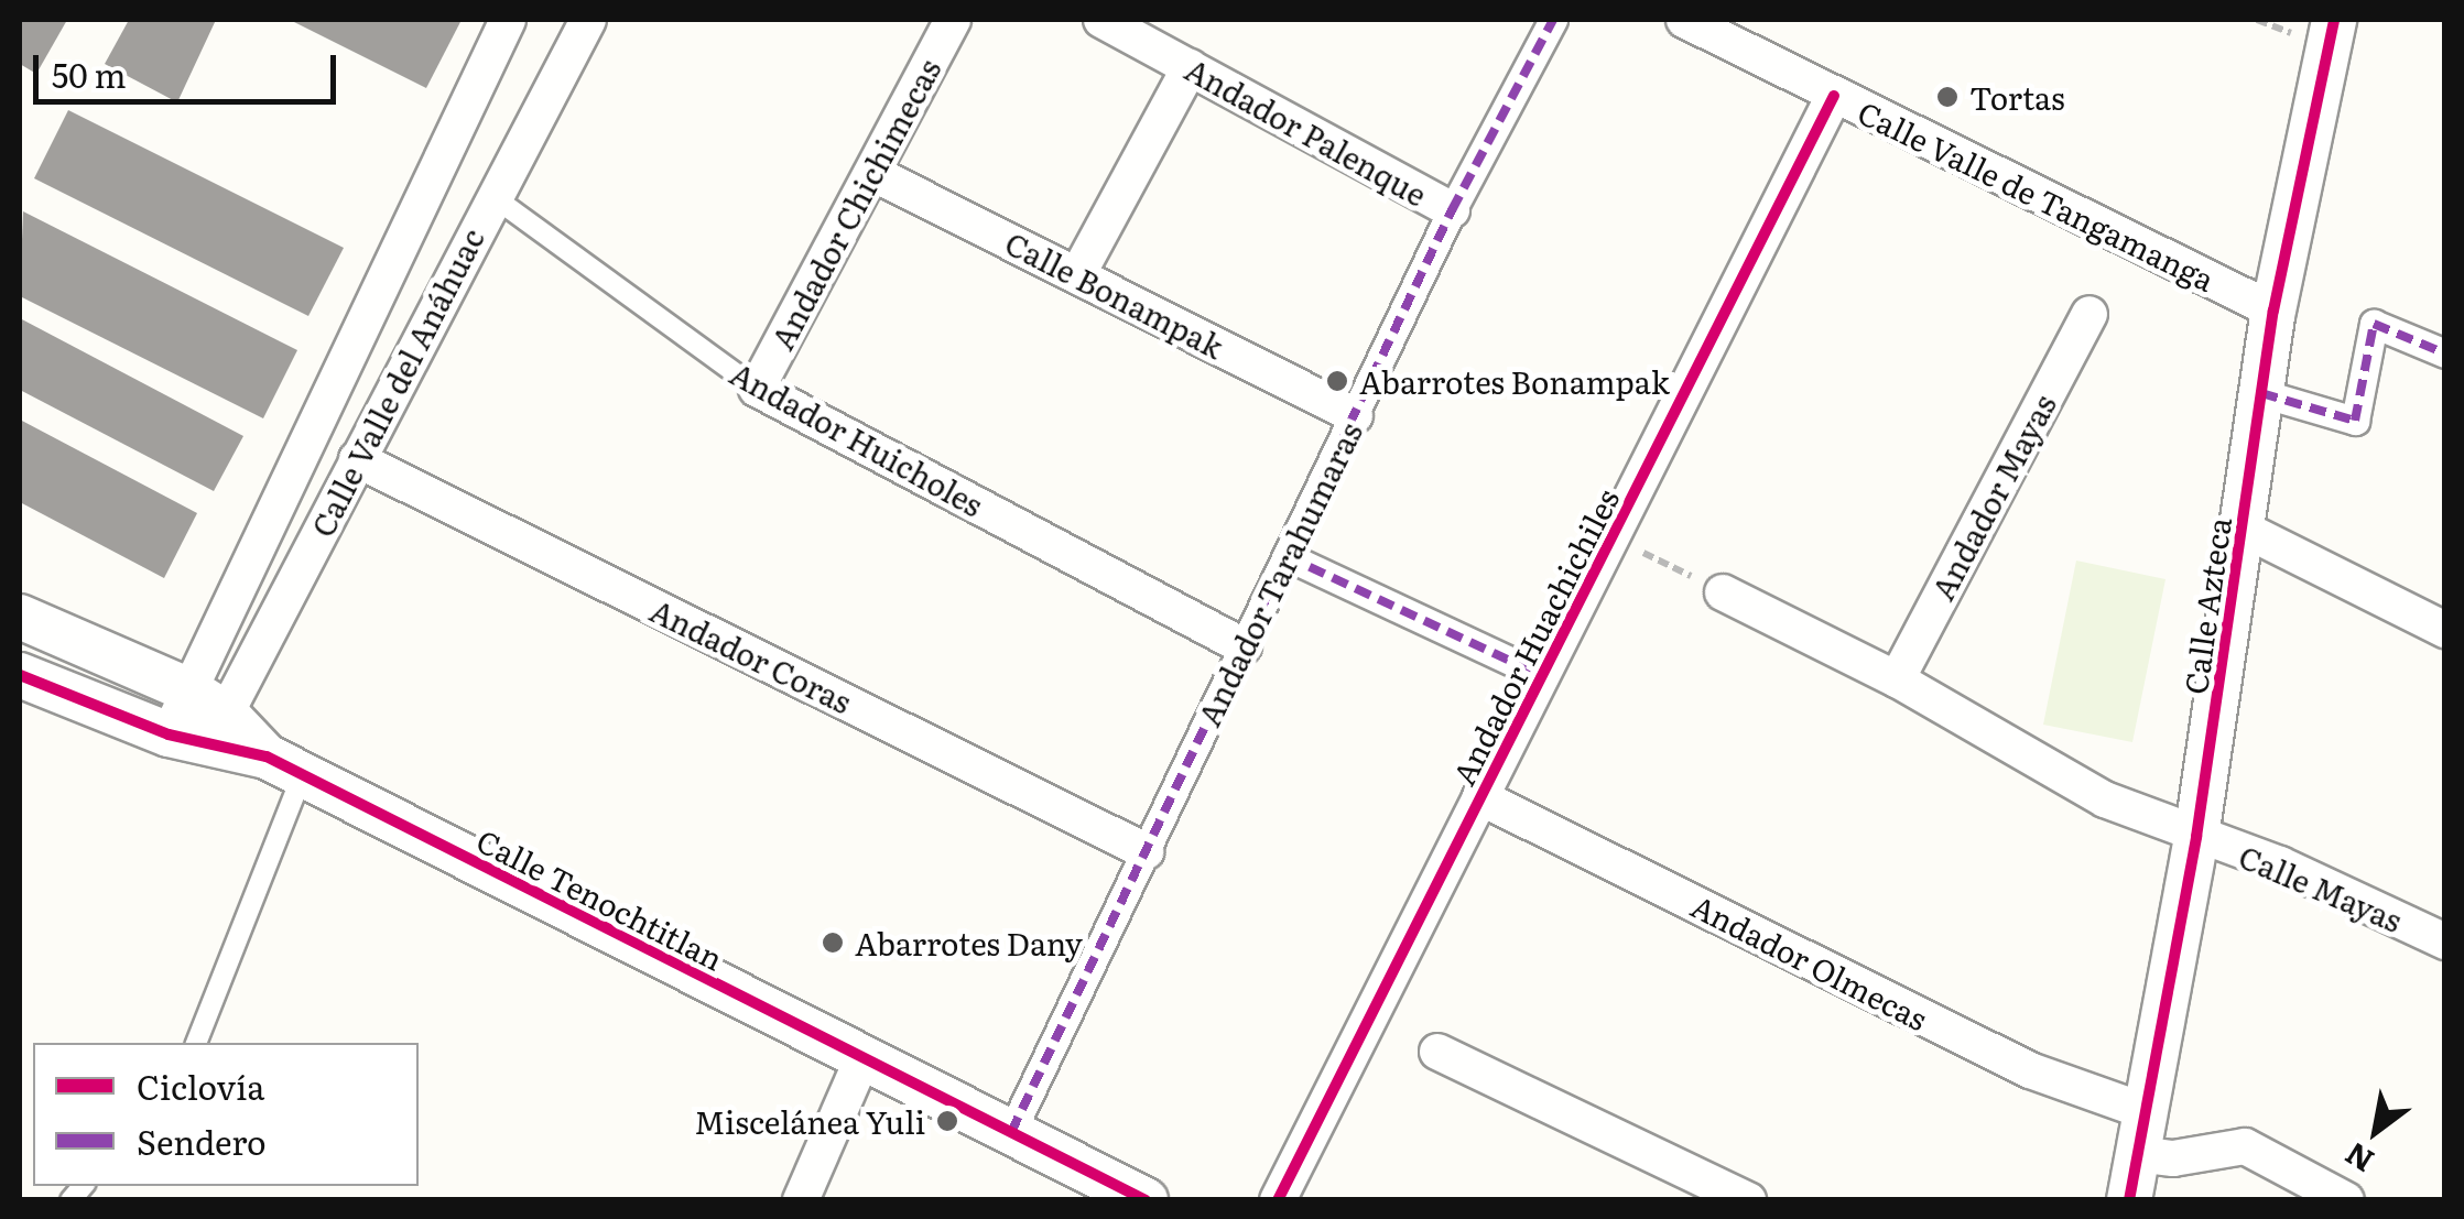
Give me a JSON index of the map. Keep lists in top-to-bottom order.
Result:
{
  "streets": {
    "street": [
      "Andador Palenque",
      "Calle Valle de Tangamanga",
      "Andador Chichimecas",
      "Calle Bonampak",
      "Calle Valle del Anáhuac",
      "Andador Huicholes",
      "Andador Mayas",
      "Andador Tarahumaras",
      "Calle Azteca",
      "Andador Huachichiles",
      "Andador Coras",
      "Calle Mayas",
      "Calle Tenochtitlan",
      "Andador Olmecas"
    ]
  },
  "crossings": [
    ["Andador Palenque", "Andador Tarahumaras"],
    ["Calle Valle de Tangamanga", "Calle Azteca"],
    ["Calle Valle de Tangamanga", "Andador Huachichiles"],
    ["Andador Chichimecas", "Calle Bonampak"],
    ["Andador Chichimecas", "Andador Huicholes"],
    ["Calle Bonampak", "Andador Tarahumaras"],
    ["Calle Valle del Anáhuac", "Andador Huicholes"],
    ["Calle Valle del Anáhuac", "Andador Coras"],
    ["Calle Valle del Anáhuac", "Calle Tenochtitlan"],
    ["Andador Huicholes", "Andador Tarahumaras"],
    ["Andador Tarahumaras", "Andador Coras"],
    ["Andador Tarahumaras", "Calle Tenochtitlan"],
    ["Calle Azteca", "Calle Mayas"],
    ["Calle Azteca", "Andador Olmecas"],
    ["Andador Huachichiles", "Andador Olmecas"]
  ],
  "places": [
    "Tortas",
    "Abarrotes Bonampak",
    "Abarrotes Dany",
    "Miscelánea Yuli"
  ],
  "legend": ["Ciclovía", "Sendero"],
  "scale_bar": "50 m",
  "north": "bottom left"
}
